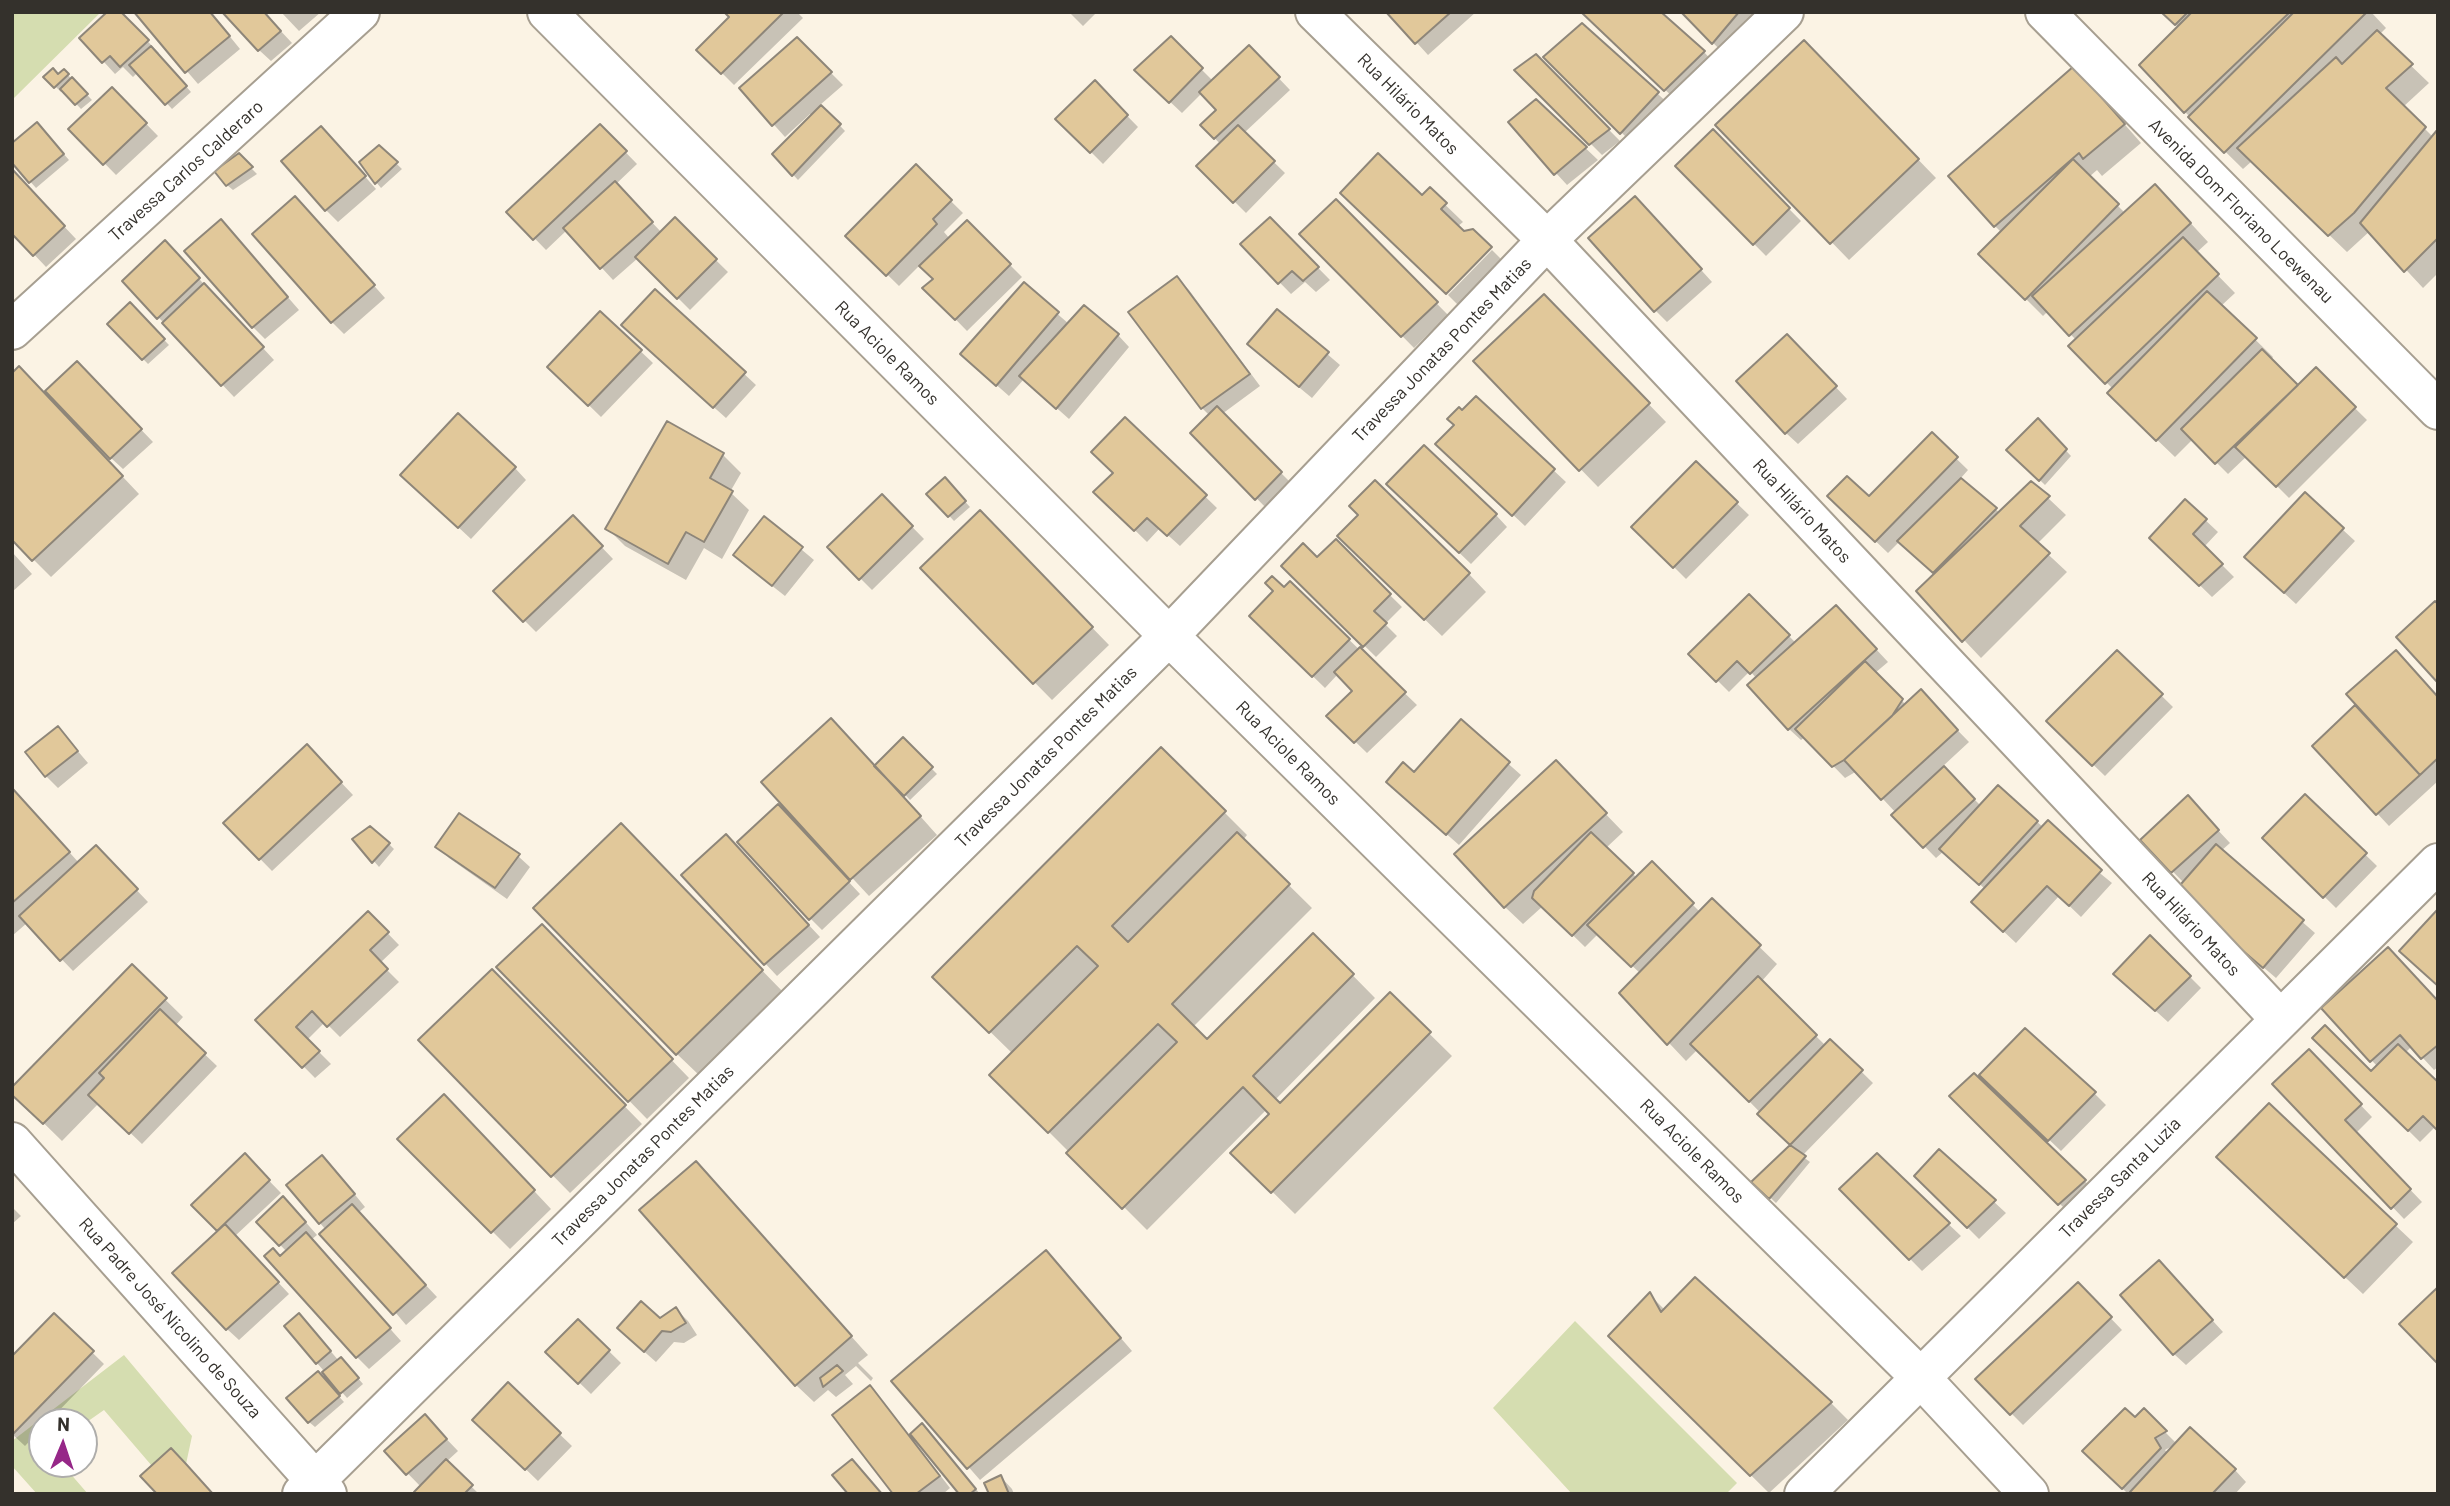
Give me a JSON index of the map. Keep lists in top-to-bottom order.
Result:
{
  "streets": {
    "street": [
      "Rua Hilário Matos",
      "Travessa Carlos Calderaro",
      "Avenida Dom Floriano Loewenau",
      "Travessa Jonatas Pontes Matias",
      "Rua Aciole Ramos",
      "Travessa Santa Luzia",
      "Rua Padre José Nicolino de Souza"
    ]
  },
  "crossings": [
    ["Rua Hilário Matos", "Travessa Jonatas Pontes Matias"],
    ["Rua Hilário Matos", "Travessa Santa Luzia"],
    ["Travessa Jonatas Pontes Matias", "Rua Aciole Ramos"],
    ["Travessa Jonatas Pontes Matias", "Rua Padre José Nicolino de Souza"],
    ["Rua Aciole Ramos", "Travessa Santa Luzia"]
  ],
  "north": "top"
}
